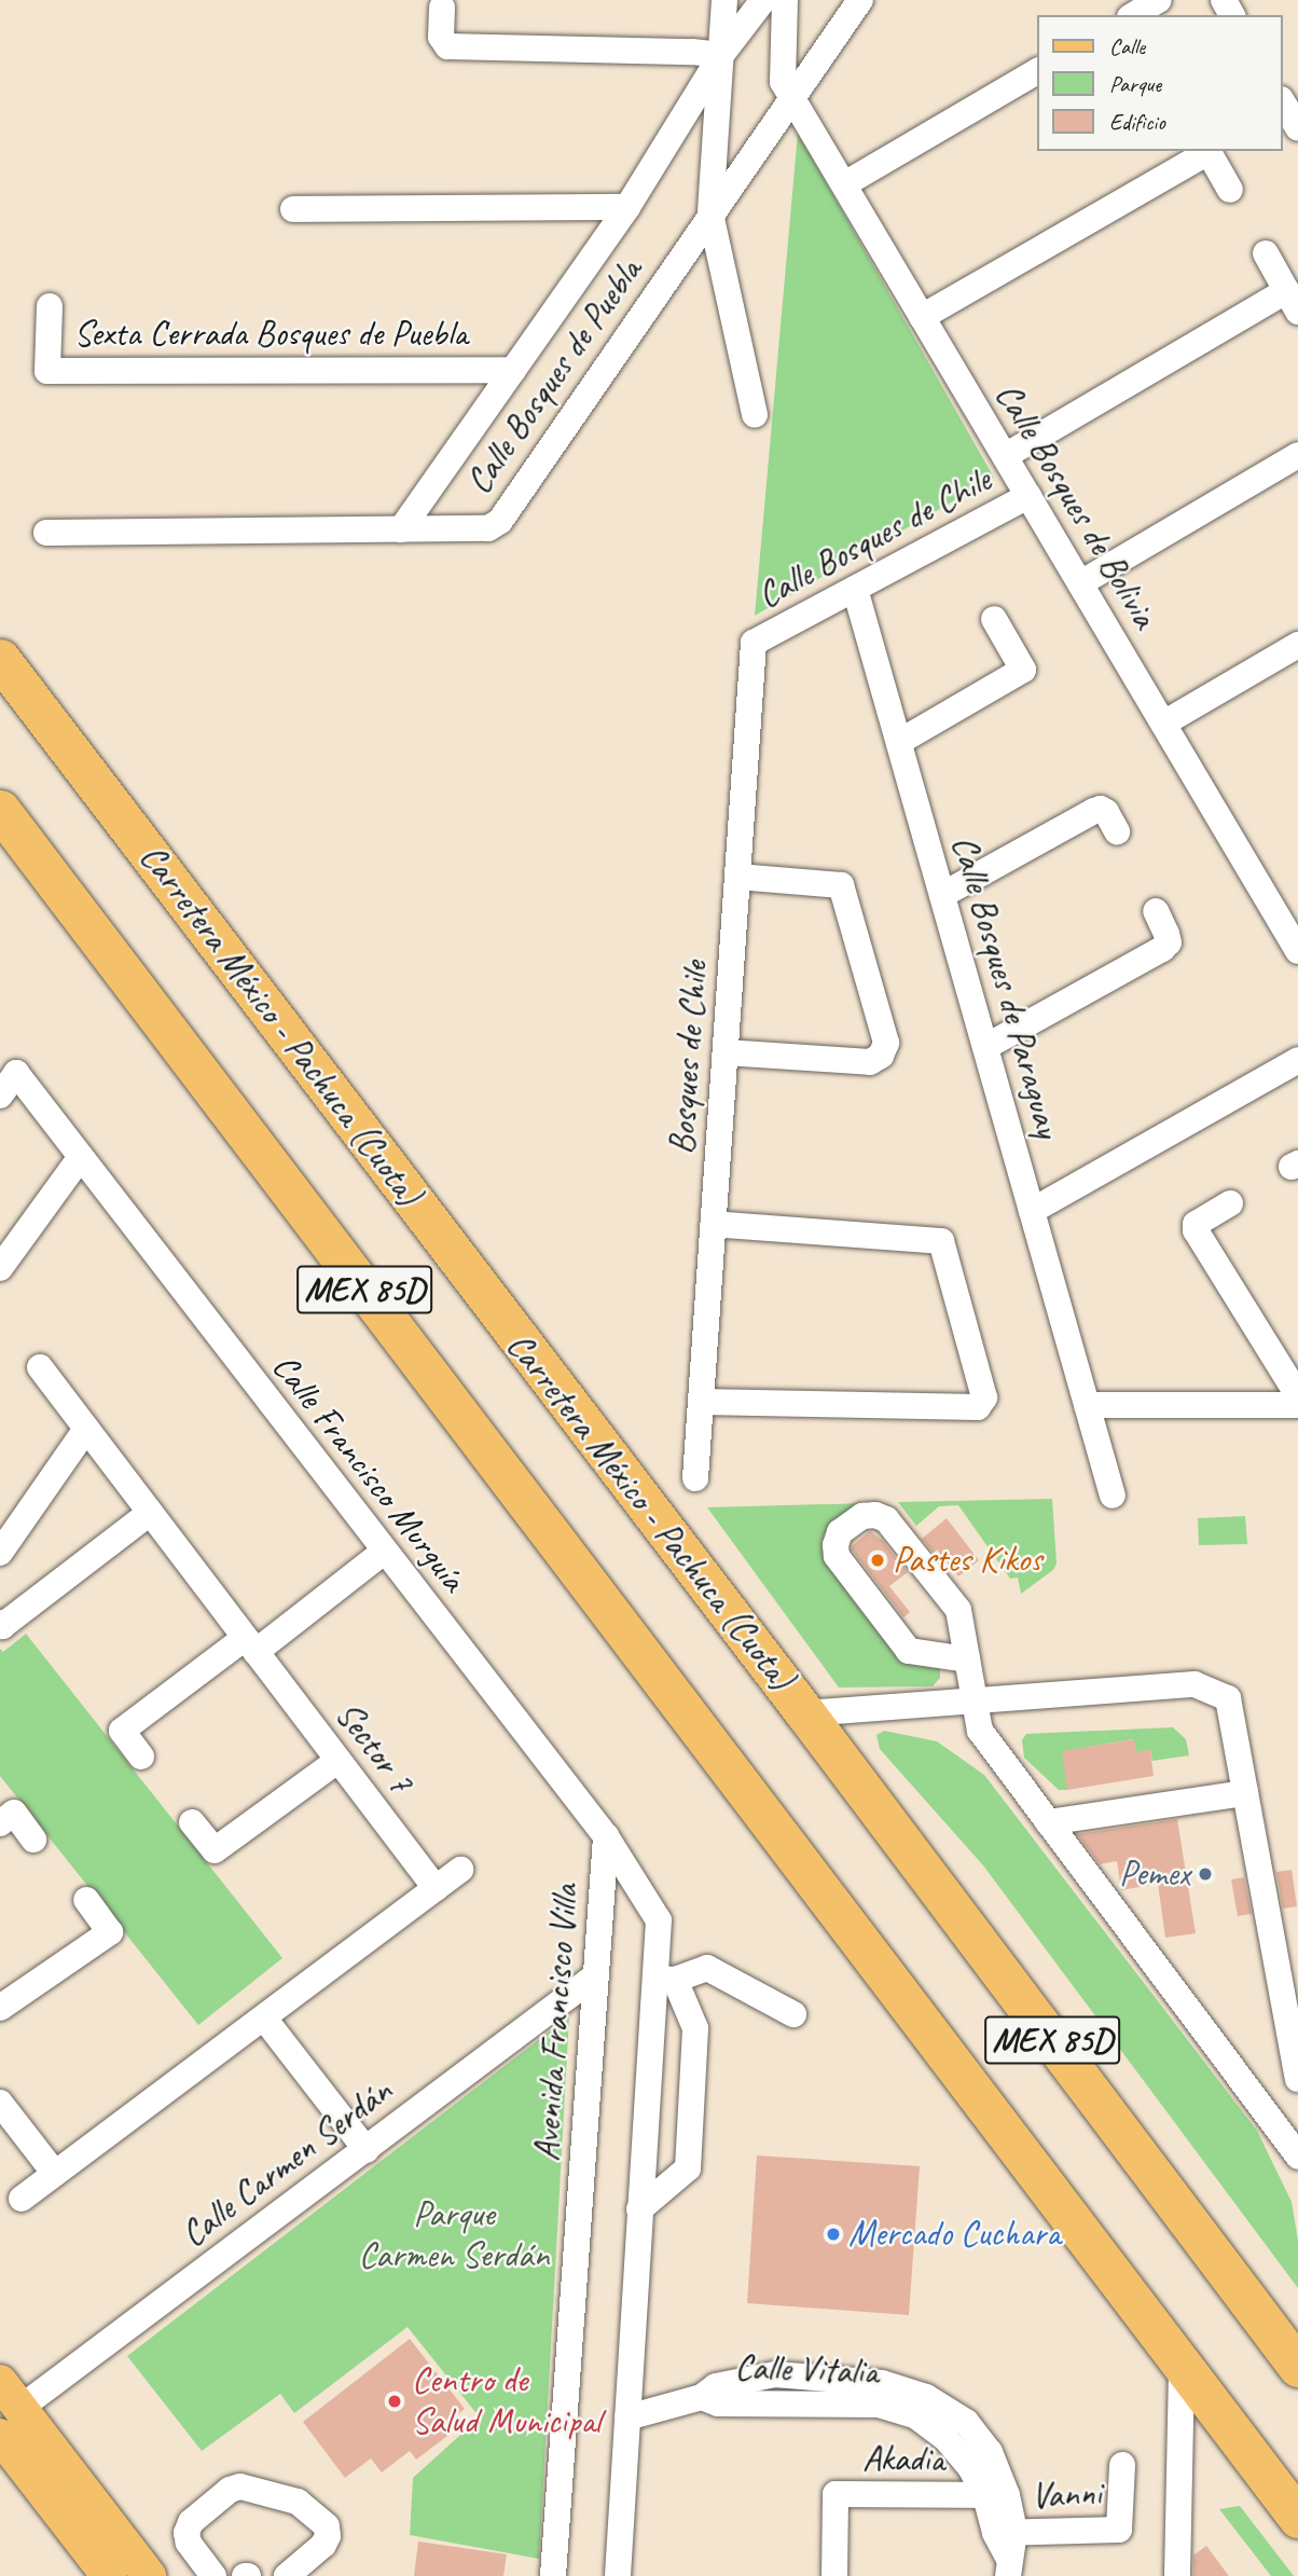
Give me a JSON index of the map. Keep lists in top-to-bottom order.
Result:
{
  "streets": {
    "highway": ["Carretera México - Pachuca (Cuota)", "MEX 85D"],
    "street": [
      "Sexta Cerrada Bosques de Puebla",
      "Calle Bosques de Puebla",
      "Calle Bosques de Bolivia",
      "Calle Bosques de Chile",
      "Calle Bosques de Paraguay",
      "Bosques de Chile",
      "Calle Francisco Murguía",
      "Sector 7",
      "Avenida Francisco Villa",
      "Calle Carmen Serdán",
      "Calle Vitalia",
      "Akadia",
      "Vanni"
    ]
  },
  "crossings": [
    ["Sexta Cerrada Bosques de Puebla", "Calle Bosques de Puebla"],
    ["Calle Bosques de Puebla", "Calle Bosques de Bolivia"],
    ["Calle Bosques de Bolivia", "Calle Bosques de Chile"],
    ["Calle Bosques de Chile", "Calle Bosques de Paraguay"],
    ["Calle Bosques de Chile", "Bosques de Chile"],
    ["Calle Francisco Murguía", "Avenida Francisco Villa"],
    ["Avenida Francisco Villa", "Calle Carmen Serdán"],
    ["Calle Vitalia", "Akadia"],
    ["Calle Vitalia", "Vanni"]
  ],
  "parks": ["Parque Carmen Serdán"],
  "places": [
    "Pastes Kikos",
    "Pemex",
    "Mercado Cuchara",
    "Centro de Salud Municipal"
  ],
  "legend": ["Calle", "Parque", "Edificio"]
}
